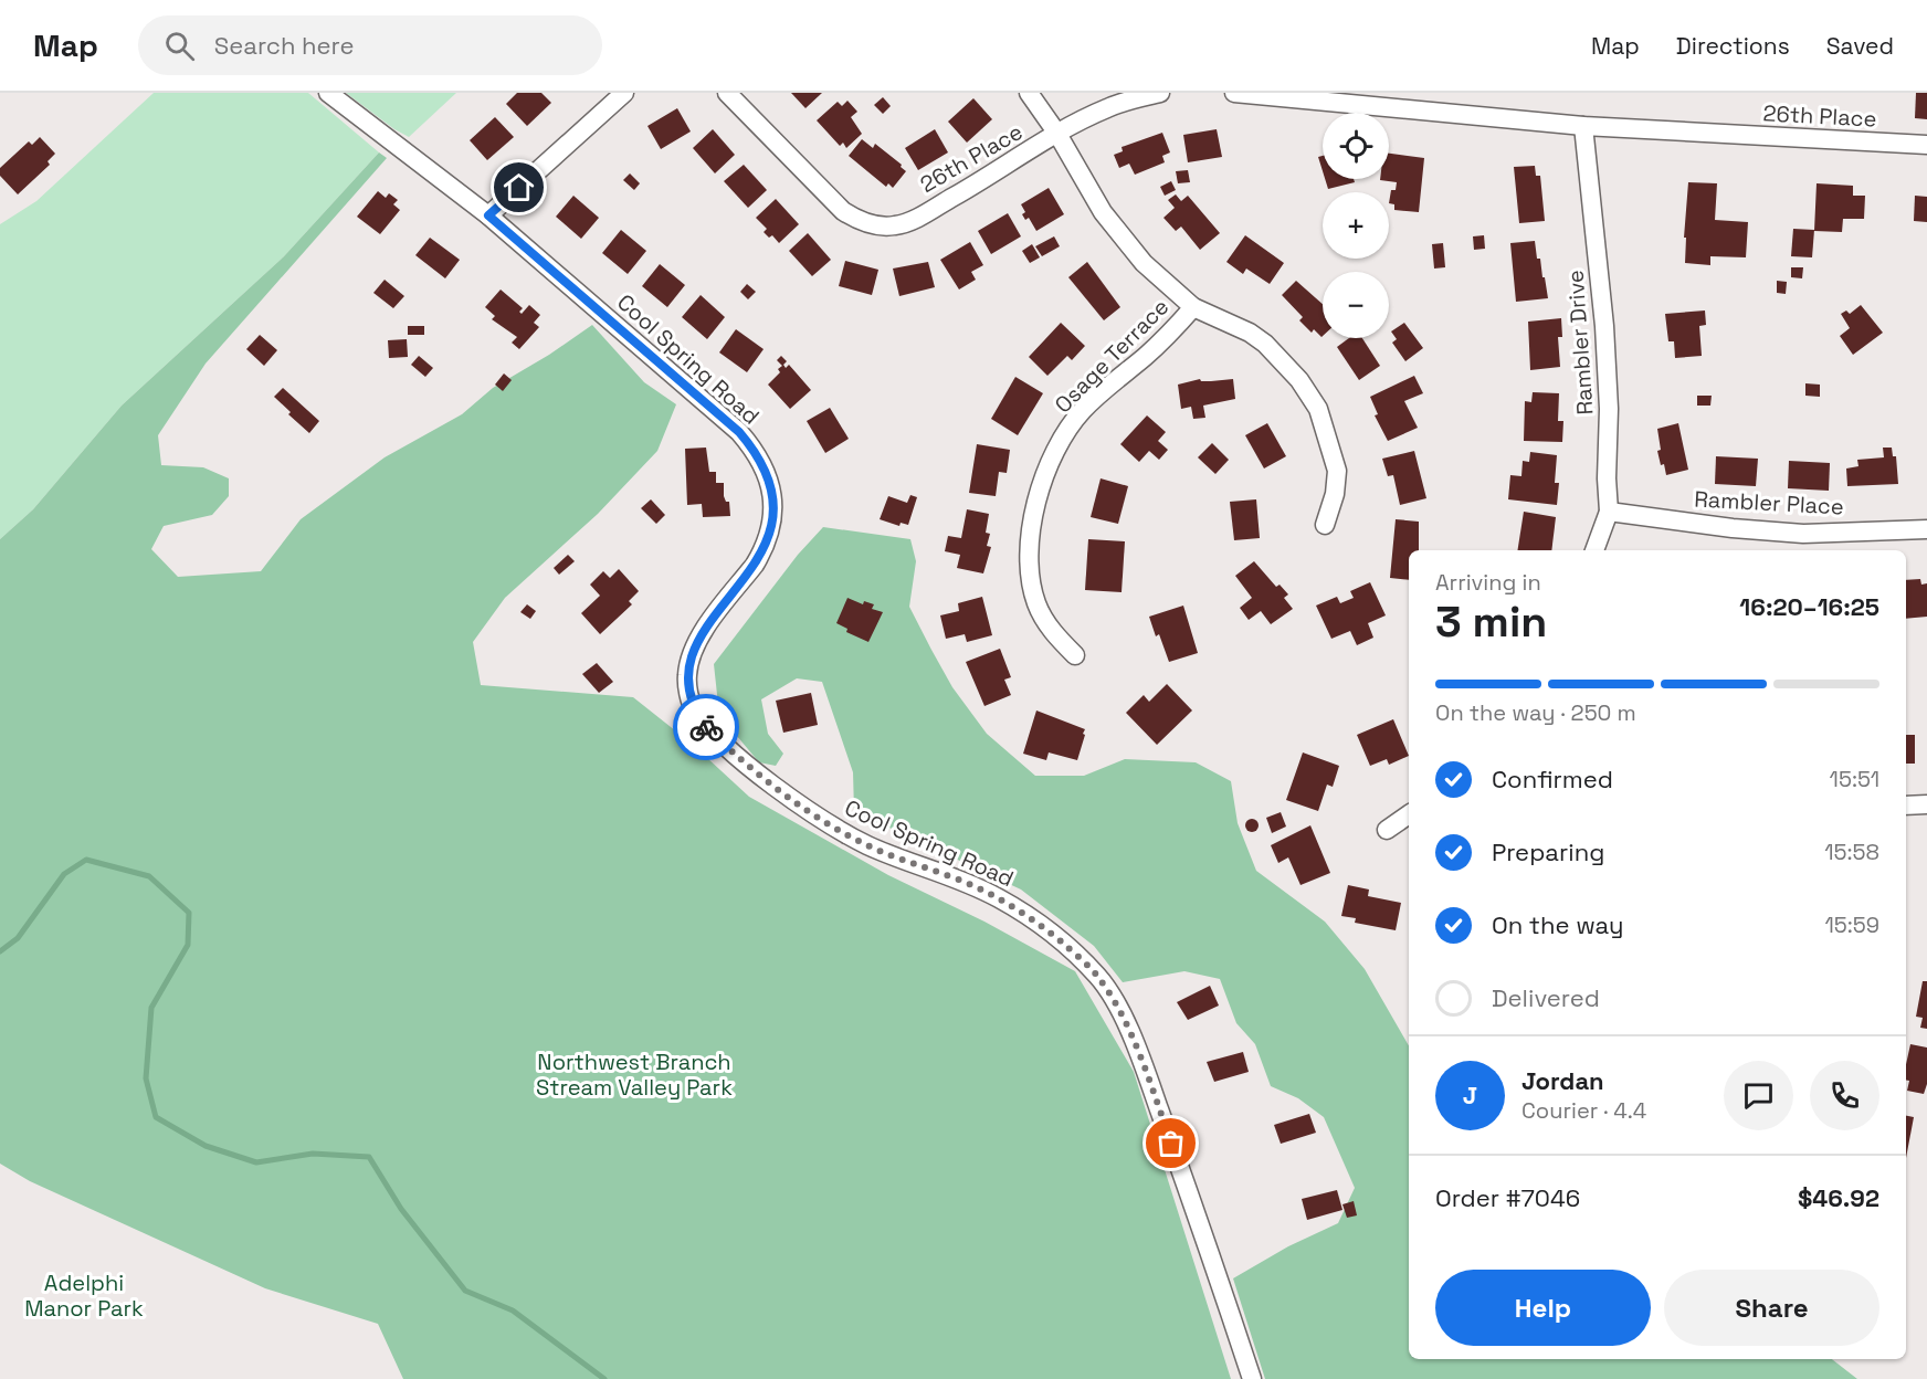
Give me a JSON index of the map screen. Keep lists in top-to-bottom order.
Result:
{
  "streets": {
    "street": [
      "26th Place",
      "Rambler Drive",
      "Osage Terrace",
      "Cool Spring Road",
      "Rambler Place"
    ]
  },
  "crossings": [
    ["26th Place", "Rambler Drive"],
    ["Rambler Drive", "Rambler Place"]
  ],
  "parks": ["Northwest Branch Stream Valley Park", "Adelphi Manor Park"],
  "page": {
    "header": "Map",
    "search": "Search here",
    "nav": ["Map", "Directions", "Saved"],
    "map_buttons": ["+", "−"],
    "heading": ["3 min", "Arriving in", "16:20–16:25"],
    "panel": [
      "Jordan",
      "Courier · 4.4",
      "Order #7046",
      "$46.92"
    ],
    "bar": "On the way · 250 m",
    "list": [
      ["Confirmed", "15:51"],
      ["Preparing", "15:58"],
      ["On the way", "15:59"],
      "Delivered"
    ],
    "round": "J",
    "buttons": ["Help", "Share"]
  }
}
